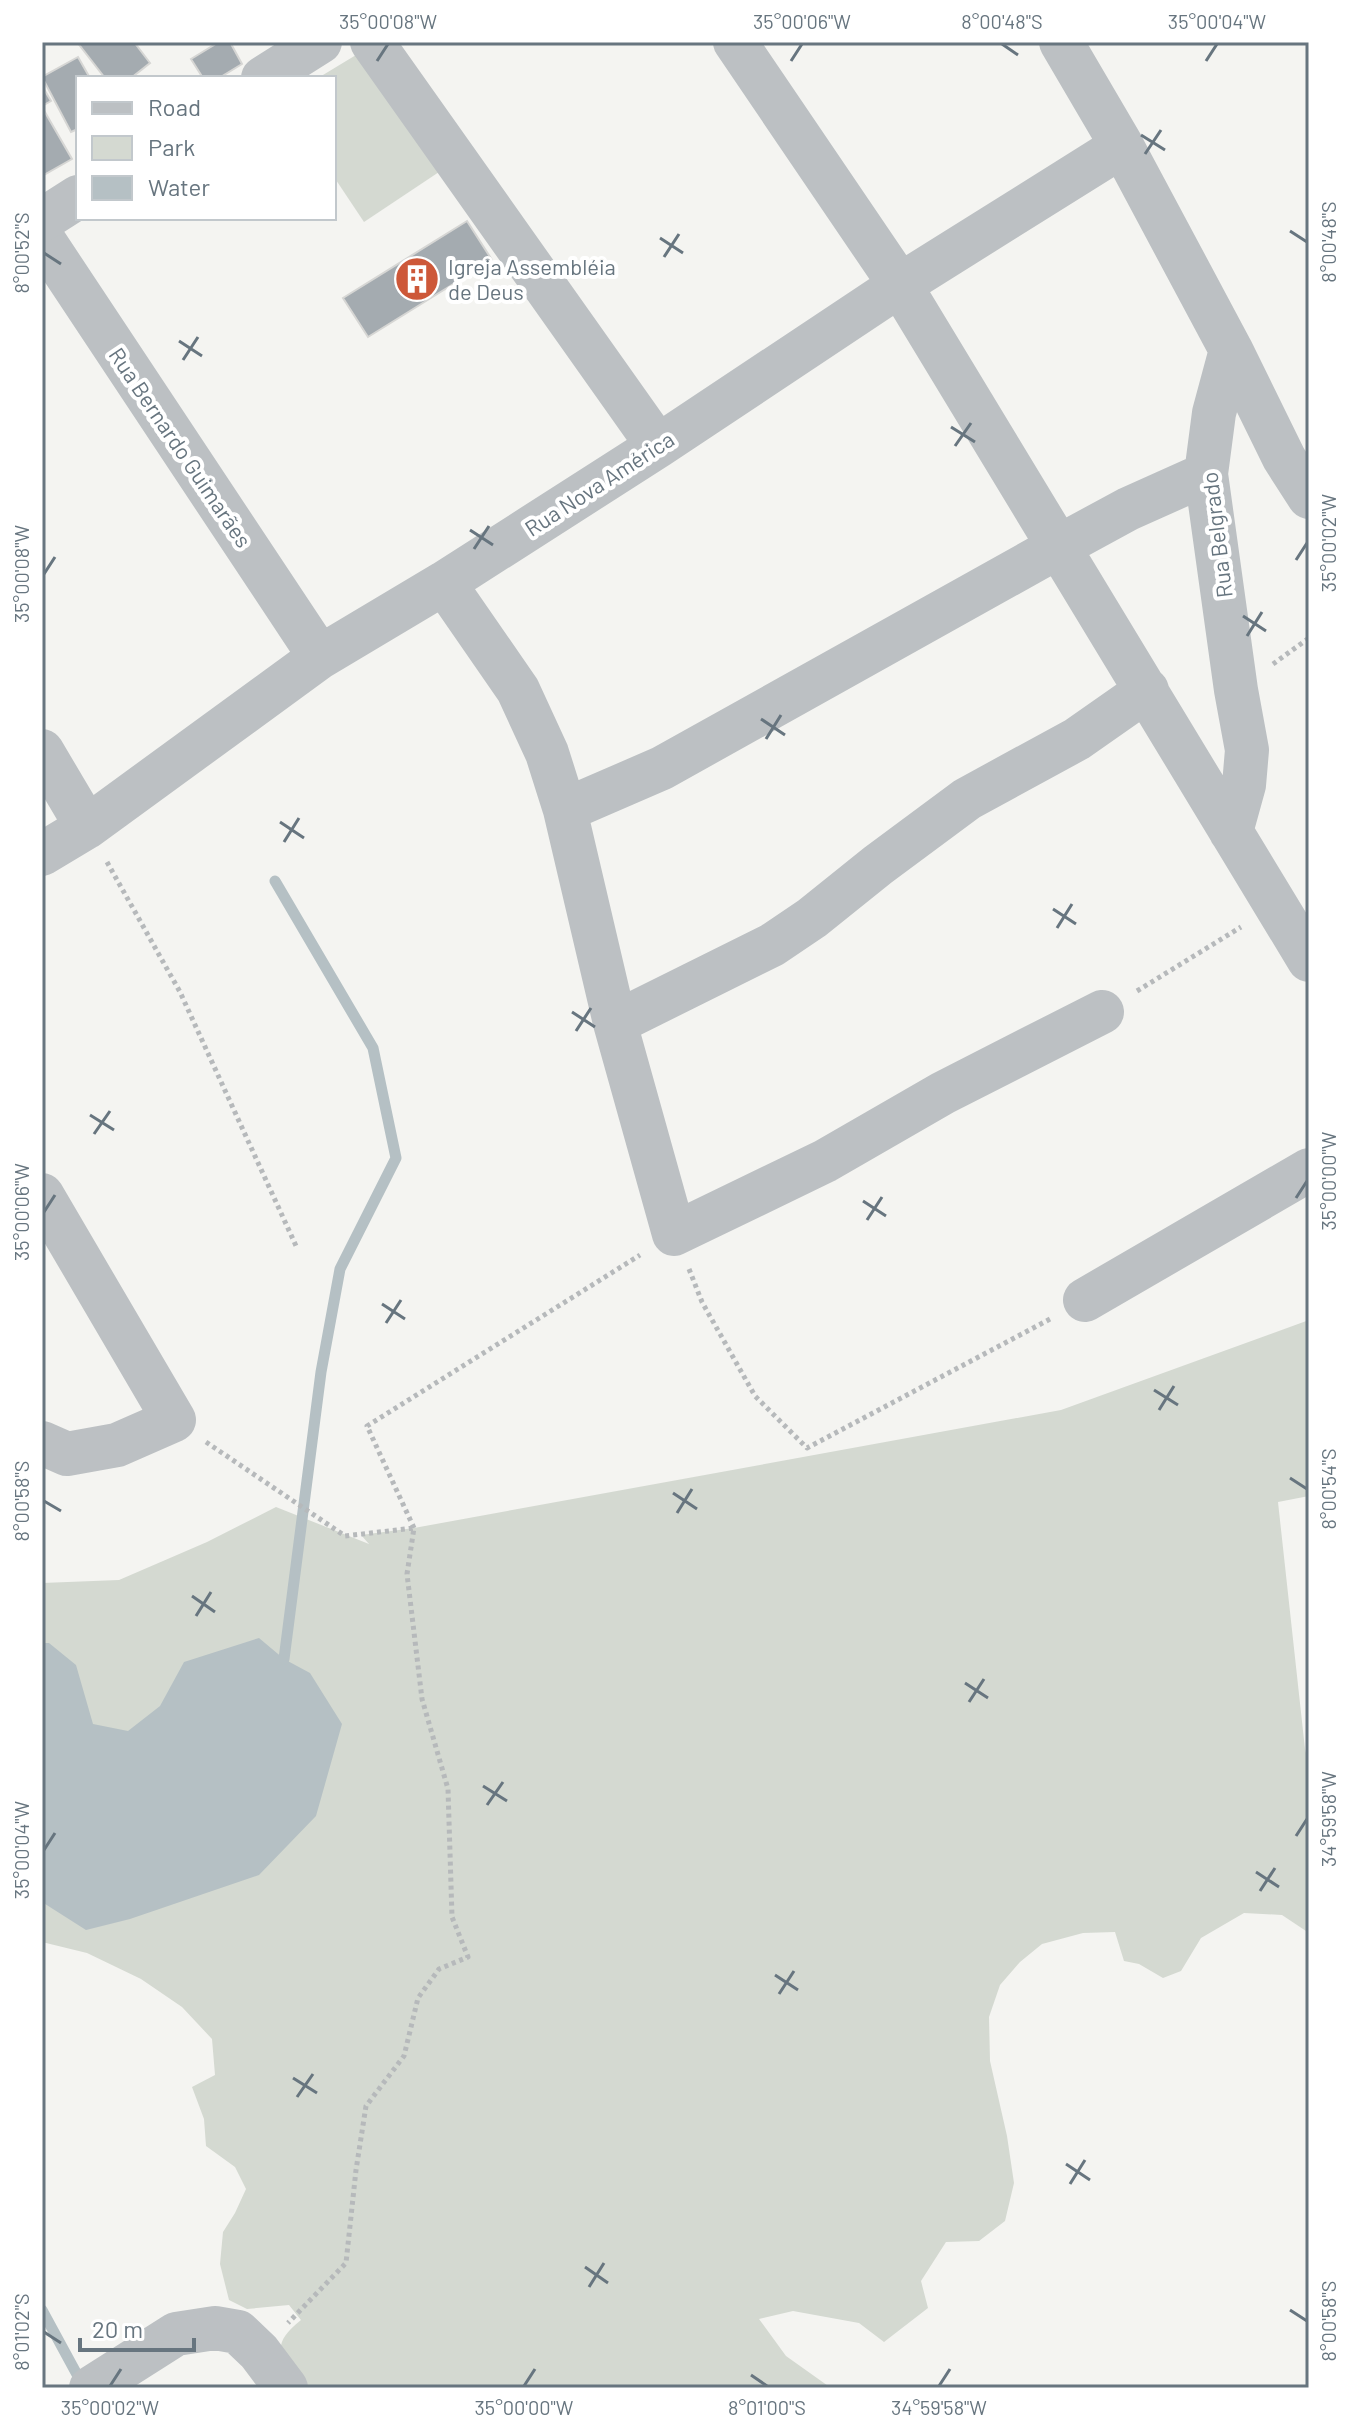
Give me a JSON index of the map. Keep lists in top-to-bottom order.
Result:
{
  "streets": {
    "street": ["Rua Bernardo Guimarães", "Rua Nova América", "Rua Belgrado"]
  },
  "crossings": [
    ["Rua Bernardo Guimarães", "Rua Nova América"]
  ],
  "places": {
    "building": ["Igreja Assembléia de Deus"]
  },
  "legend": ["Road", "Park", "Water"],
  "scale_bar": "20 m",
  "coordinates": [
    "35°00'08\"W",
    "35°00'06\"W",
    "8°00'48\"S",
    "35°00'04\"W",
    "8°00'52\"S",
    "35°00'02\"W",
    "35°00'00\"W",
    "8°00'54\"S",
    "8°00'58\"S",
    "34°59'58\"W",
    "8°01'02\"S",
    "8°01'00\"S"
  ]
}
